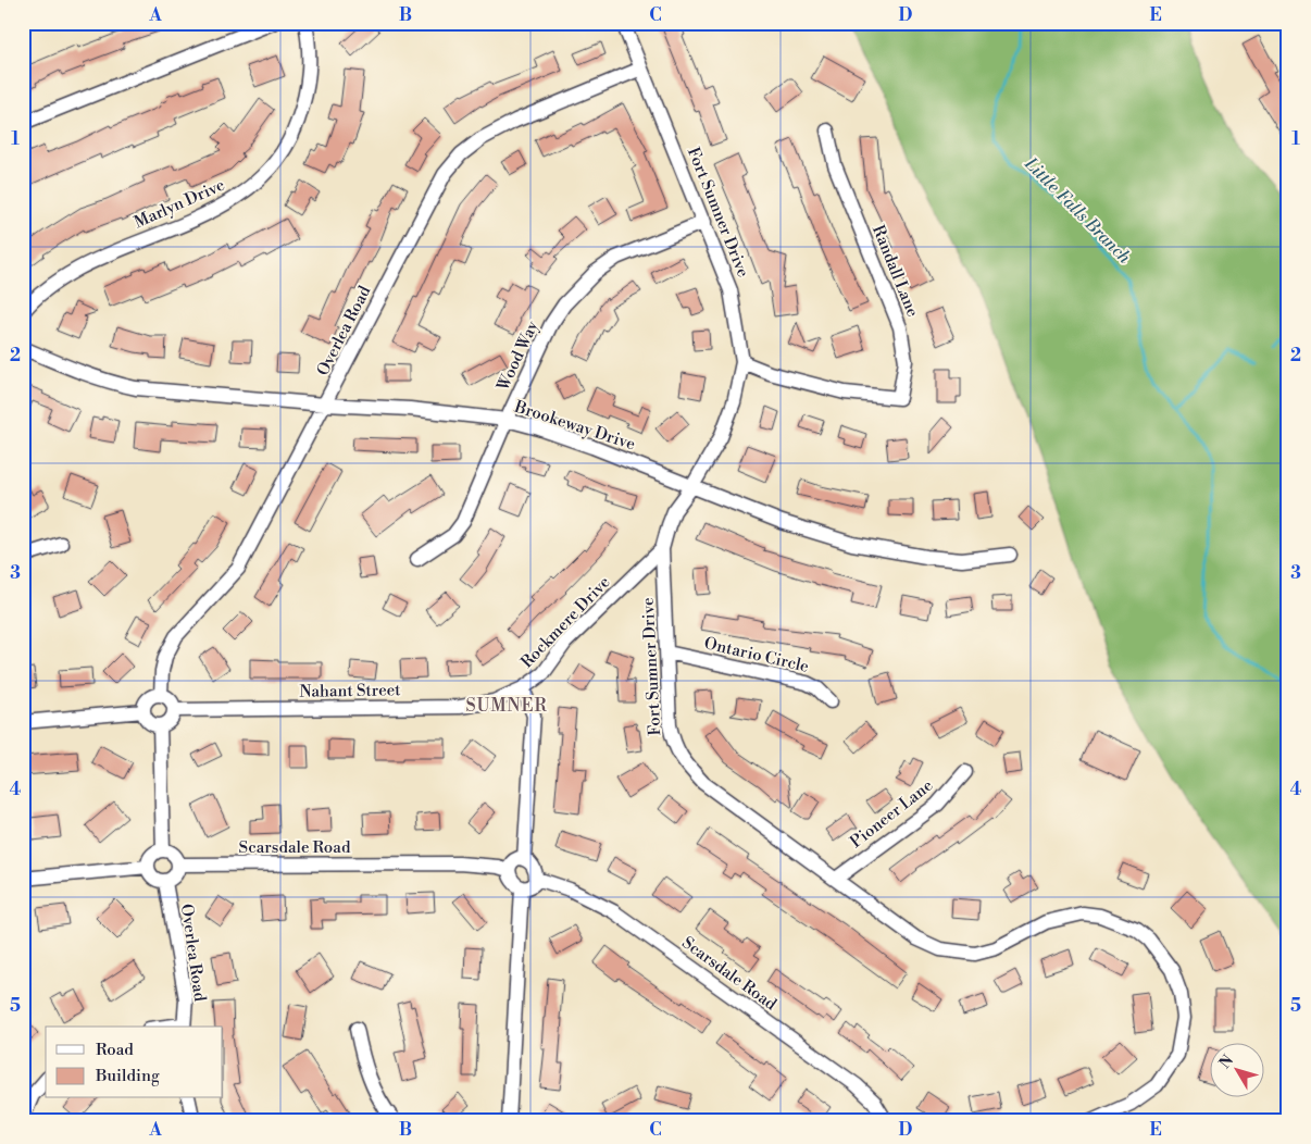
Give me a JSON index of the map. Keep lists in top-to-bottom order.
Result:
{
  "streets": {
    "street": [
      "Marlyn Drive",
      "Fort Sumner Drive",
      "Randall Lane",
      "Overlea Road",
      "Wood Way",
      "Brookeway Drive",
      "Rockmere Drive",
      "Ontario Circle",
      "Nahant Street",
      "Pioneer Lane",
      "Scarsdale Road"
    ]
  },
  "crossings": [
    ["Fort Sumner Drive", "Randall Lane"],
    ["Fort Sumner Drive", "Overlea Road"],
    ["Fort Sumner Drive", "Wood Way"],
    ["Fort Sumner Drive", "Brookeway Drive"],
    ["Fort Sumner Drive", "Rockmere Drive"],
    ["Fort Sumner Drive", "Ontario Circle"],
    ["Fort Sumner Drive", "Pioneer Lane"],
    ["Overlea Road", "Brookeway Drive"],
    ["Overlea Road", "Nahant Street"],
    ["Overlea Road", "Scarsdale Road"],
    ["Wood Way", "Brookeway Drive"],
    ["Rockmere Drive", "Nahant Street"],
    ["Rockmere Drive", "Scarsdale Road"]
  ],
  "districts": ["SUMNER"],
  "water": ["Little Falls Branch"],
  "legend": ["Road", "Building"],
  "north": "top left",
  "grid": {
    "columns": [
      "A",
      "B",
      "C",
      "D",
      "E"
    ],
    "rows": [
      "1",
      "2",
      "3",
      "4",
      "5"
    ]
  }
}
